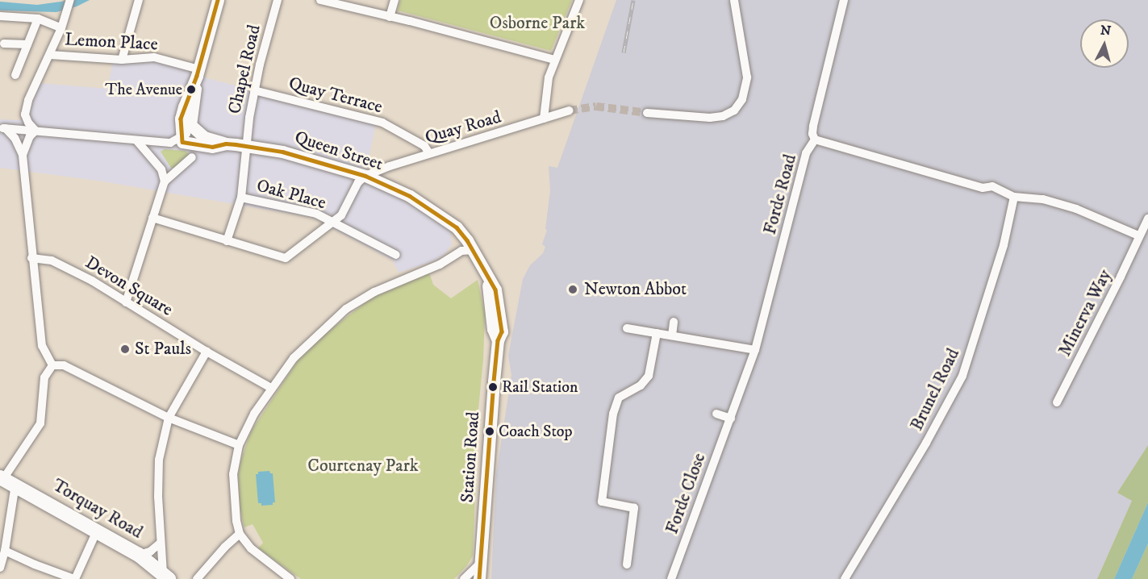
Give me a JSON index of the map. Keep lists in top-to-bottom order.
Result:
{
  "streets": {
    "main road": ["Queen Street", "Station Road", "Torquay Road"],
    "street": [
      "Lemon Place",
      "Chapel Road",
      "Quay Terrace",
      "Quay Road",
      "Oak Place",
      "Forde Road",
      "Devon Square",
      "Minerva Way",
      "Brunel Road",
      "Forde Close"
    ]
  },
  "crossings": [
    ["Chapel Road", "Quay Terrace"],
    ["Chapel Road", "Queen Street"],
    ["Chapel Road", "Oak Place"],
    ["Quay Terrace", "Quay Road"],
    ["Quay Road", "Queen Street"],
    ["Quay Road", "Oak Place"],
    ["Queen Street", "Oak Place"],
    ["Queen Street", "Station Road"],
    ["Forde Road", "Forde Close"]
  ],
  "parks": ["Osborne Park", "Courtenay Park"],
  "places": [
    "The Avenue",
    "Newton Abbot",
    "St Pauls",
    "Rail Station",
    "Coach Stop"
  ],
  "north": "top"
}
